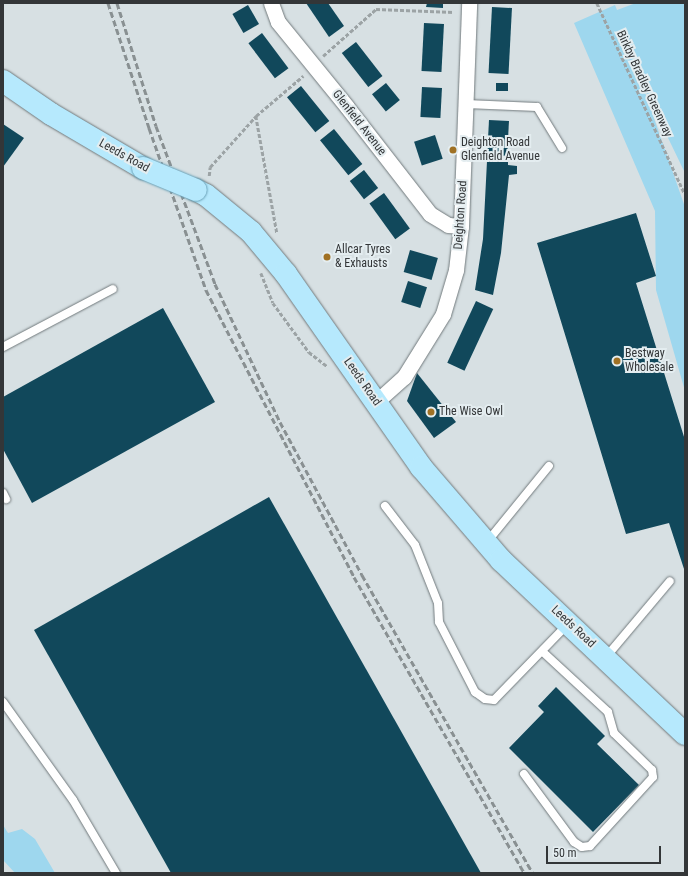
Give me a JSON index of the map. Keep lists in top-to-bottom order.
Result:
{
  "streets": {
    "main road": ["Leeds Road"],
    "street": ["Glenfield Avenue", "Deighton Road"],
    "path": ["Birkby Bradley Greenway"]
  },
  "crossings": [
    ["Glenfield Avenue", "Deighton Road"],
    ["Leeds Road", "Deighton Road"]
  ],
  "places": [
    "Deighton Road Glenfield Avenue",
    "Allcar Tyres & Exhausts",
    "Bestway Wholesale",
    "The Wise Owl"
  ],
  "scale_bar": "50 m"
}
